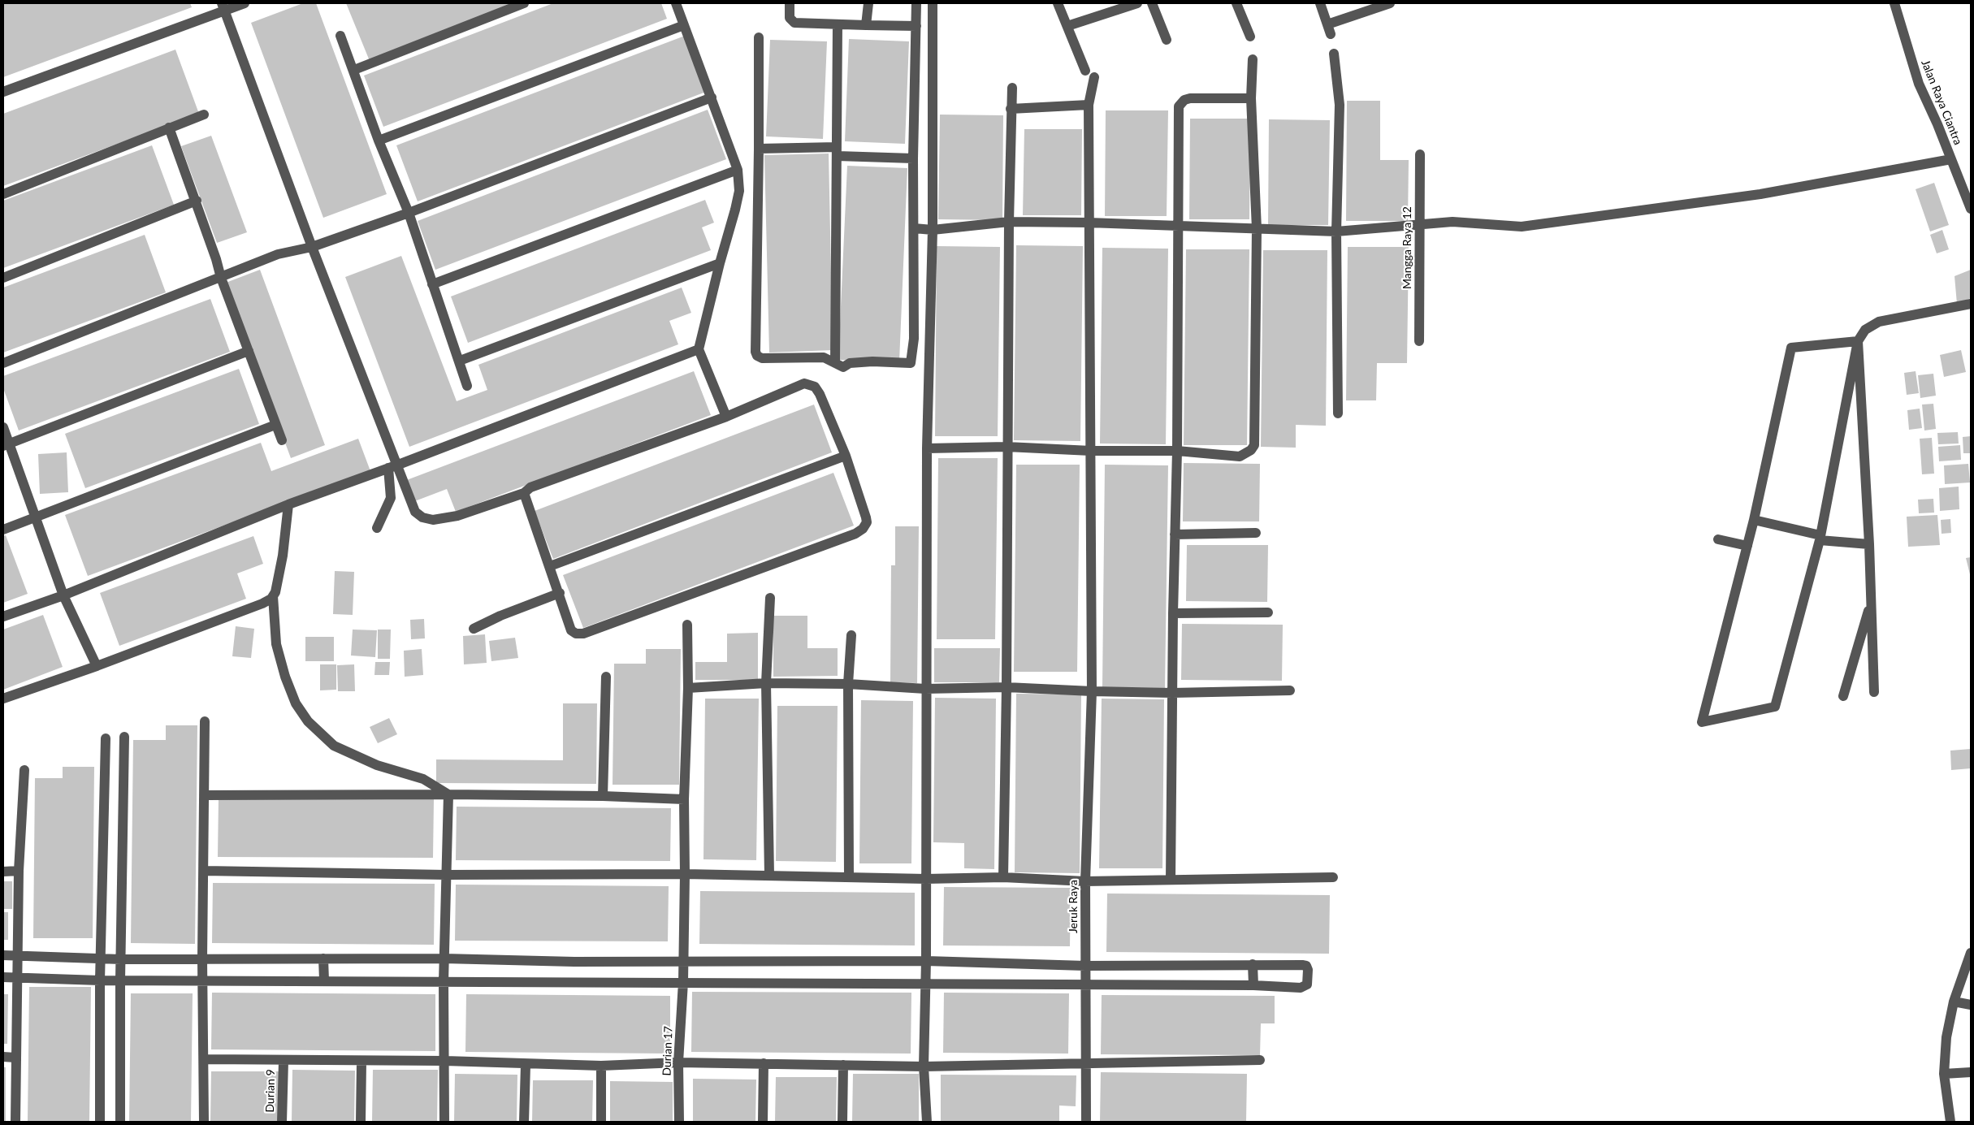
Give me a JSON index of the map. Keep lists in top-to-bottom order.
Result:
{
  "streets": {
    "street": [
      "Jalan Raya Ciantra",
      "Mangga Raya 12",
      "Jeruk Raya",
      "Durian 17",
      "Durian 9"
    ]
  }
}
